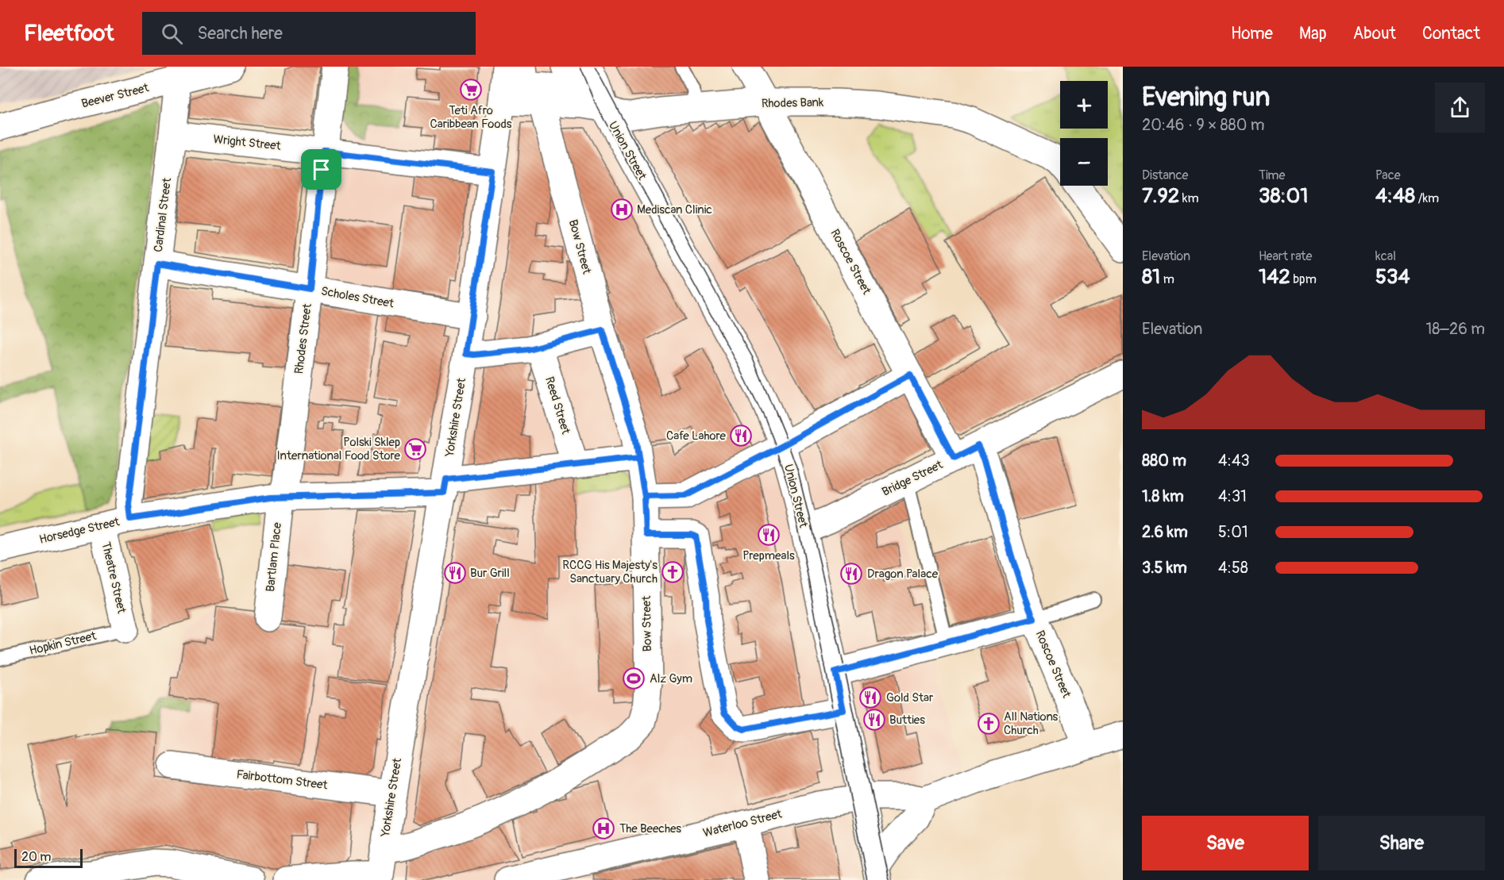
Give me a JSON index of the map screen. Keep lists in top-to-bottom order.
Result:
{
  "streets": {
    "street": [
      "Beever Street",
      "Rhodes Bank",
      "Wright Street",
      "Union Street",
      "Cardinal Street",
      "Bow Street",
      "Roscoe Street",
      "Scholes Street",
      "Rhodes Street",
      "Reed Street",
      "Yorkshire Street",
      "Bridge Street",
      "Horsedge Street",
      "Bartlam Place",
      "Theatre Street",
      "Fairbottom Street",
      "Waterloo Street"
    ],
    "lane": ["Hopkin Street"]
  },
  "crossings": [
    ["Beever Street", "Cardinal Street"],
    ["Rhodes Bank", "Union Street"],
    ["Rhodes Bank", "Bow Street"],
    ["Rhodes Bank", "Roscoe Street"],
    ["Rhodes Bank", "Yorkshire Street"],
    ["Wright Street", "Cardinal Street"],
    ["Wright Street", "Rhodes Street"],
    ["Wright Street", "Yorkshire Street"],
    ["Union Street", "Bridge Street"],
    ["Union Street", "Waterloo Street"],
    ["Cardinal Street", "Scholes Street"],
    ["Cardinal Street", "Horsedge Street"],
    ["Bow Street", "Yorkshire Street"],
    ["Bow Street", "Horsedge Street"],
    ["Roscoe Street", "Bridge Street"],
    ["Roscoe Street", "Waterloo Street"],
    ["Scholes Street", "Rhodes Street"],
    ["Scholes Street", "Yorkshire Street"],
    ["Rhodes Street", "Horsedge Street"],
    ["Rhodes Street", "Bartlam Place"],
    ["Reed Street", "Horsedge Street"],
    ["Yorkshire Street", "Horsedge Street"],
    ["Yorkshire Street", "Fairbottom Street"],
    ["Horsedge Street", "Bartlam Place"],
    ["Horsedge Street", "Theatre Street"],
    ["Theatre Street", "Hopkin Street"]
  ],
  "places": {
    "supermarket": ["Teti Afro Caribbean Foods", "Polski Sklep International Food Store"],
    "hospital": ["Mediscan Clinic", "The Beeches"],
    "restaurant": [
      "Cafe Lahore",
      "Prepmeals",
      "Bur Grill",
      "Dragon Palace",
      "Gold Star",
      "Butties"
    ],
    "church": ["RCCG His Majesty's Sanctuary Church", "All Nations Church"],
    "sports": ["Alz Gym"]
  },
  "scale_bar": "20 m",
  "page": {
    "header": "Fleetfoot",
    "search": "Search here",
    "nav": [
      "Home",
      "Map",
      "About",
      "Contact"
    ],
    "heading": ["Evening run", "20:46 · 9 × 880 m"],
    "map_buttons": ["+", "−"],
    "stats": [
      ["Distance", "7.92 km"],
      ["Time", "38:01"],
      ["Pace", "4:48 /km"],
      ["Elevation", "81 m"],
      ["Heart rate", "142 bpm"],
      ["kcal", "534"]
    ],
    "chart": ["Elevation", "18–26 m"],
    "list": [
      {
        "name": "880 m",
        "note": "4:43"
      },
      {
        "name": "1.8 km",
        "note": "4:31"
      },
      {
        "name": "2.6 km",
        "note": "5:01"
      },
      {
        "name": "3.5 km",
        "note": "4:58"
      }
    ],
    "buttons": ["Save", "Share"],
    "scale": "20 m"
  }
}
